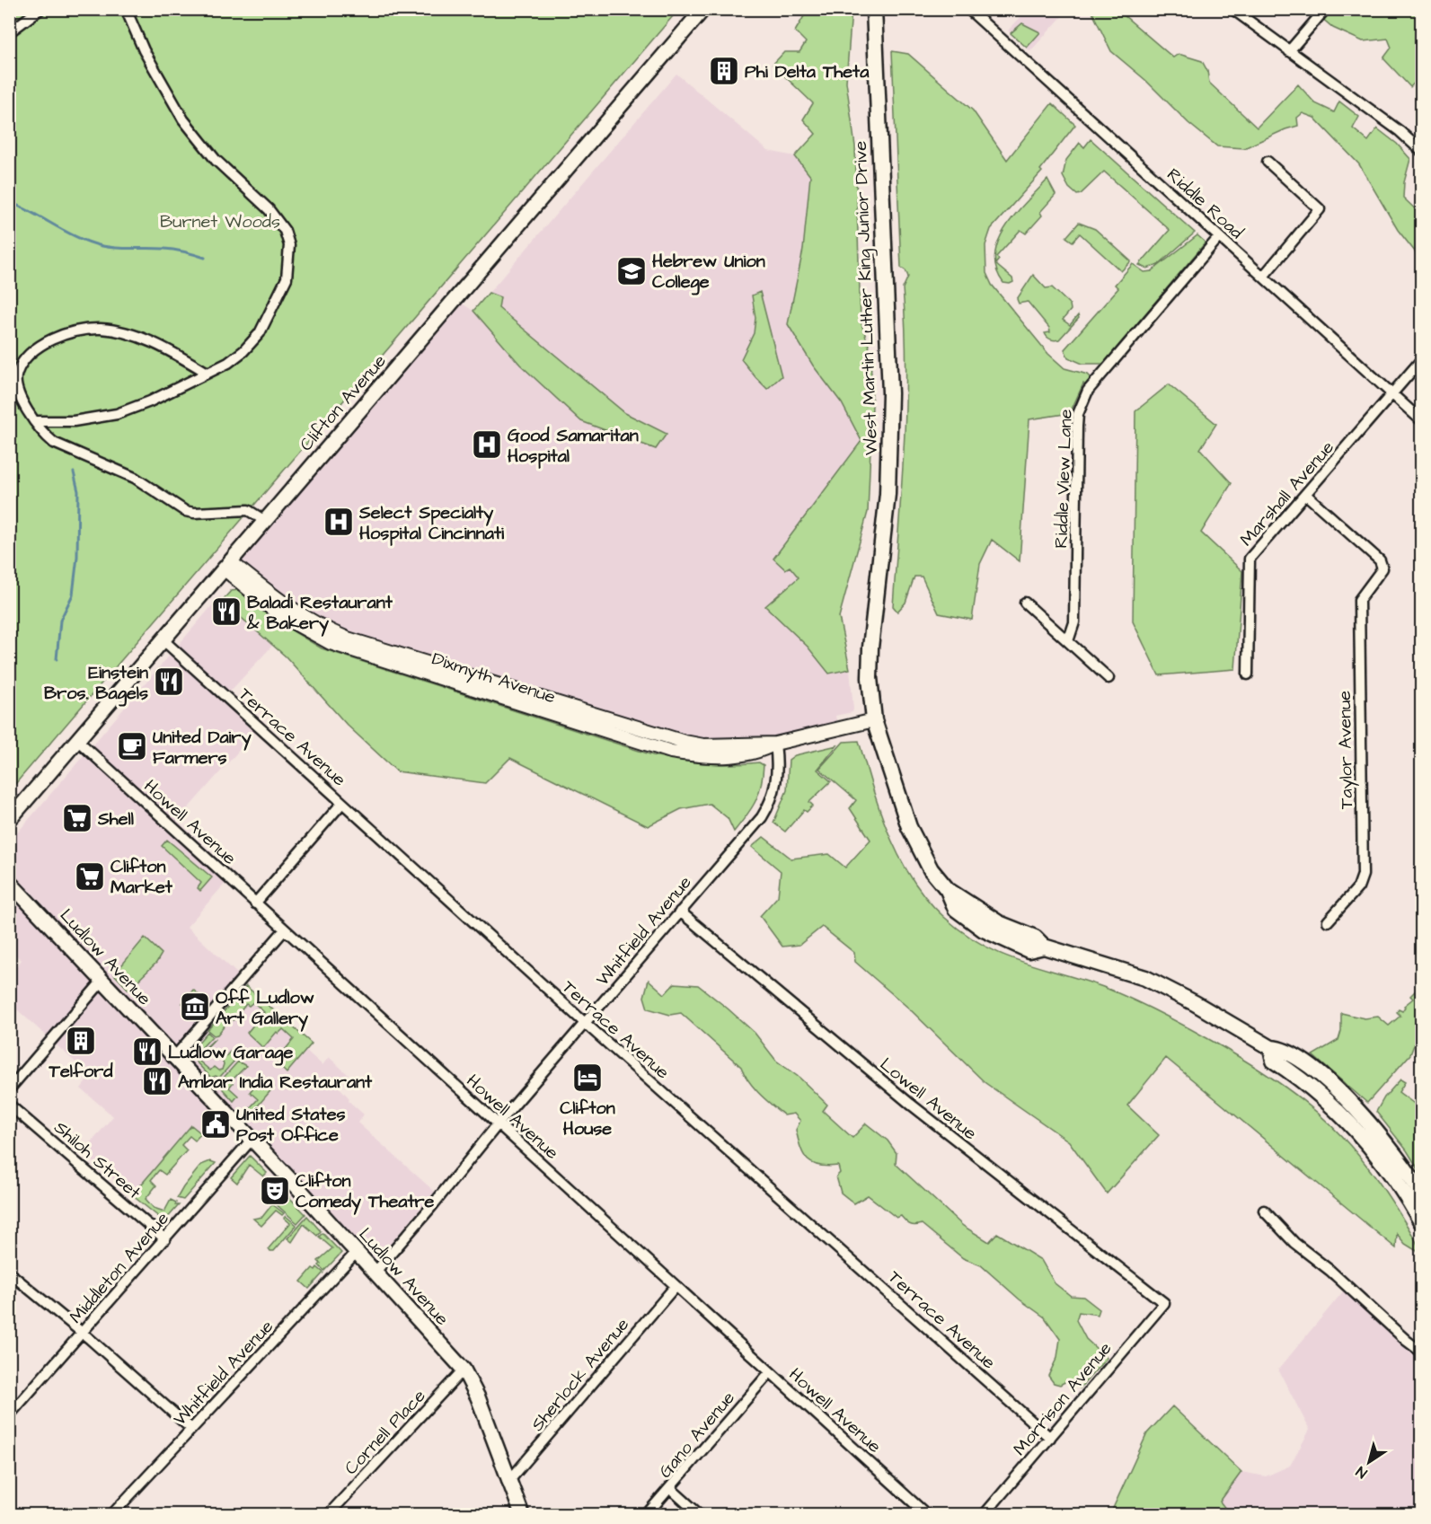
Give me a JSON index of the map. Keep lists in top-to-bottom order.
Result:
{
  "streets": {
    "main road": ["West Martin Luther King Junior Drive", "Clifton Avenue", "Ludlow Avenue"],
    "street": [
      "Riddle Road",
      "Riddle View Lane",
      "Marshall Avenue",
      "Dixmyth Avenue",
      "Terrace Avenue",
      "Taylor Avenue",
      "Howell Avenue",
      "Whitfield Avenue",
      "Lowell Avenue",
      "Shiloh Street",
      "Middleton Avenue",
      "Sherlock Avenue",
      "Morrison Avenue",
      "Cornell Place",
      "Gano Avenue"
    ]
  },
  "crossings": [
    ["Riddle Road", "Riddle View Lane"],
    ["Riddle Road", "Marshall Avenue"],
    ["West Martin Luther King Junior Drive", "Dixmyth Avenue"],
    ["Clifton Avenue", "Dixmyth Avenue"],
    ["Clifton Avenue", "Terrace Avenue"],
    ["Clifton Avenue", "Howell Avenue"],
    ["Marshall Avenue", "Taylor Avenue"],
    ["Dixmyth Avenue", "Whitfield Avenue"],
    ["Terrace Avenue", "Whitfield Avenue"],
    ["Terrace Avenue", "Morrison Avenue"],
    ["Howell Avenue", "Whitfield Avenue"],
    ["Howell Avenue", "Sherlock Avenue"],
    ["Howell Avenue", "Gano Avenue"],
    ["Whitfield Avenue", "Ludlow Avenue"],
    ["Whitfield Avenue", "Lowell Avenue"],
    ["Ludlow Avenue", "Middleton Avenue"],
    ["Ludlow Avenue", "Sherlock Avenue"],
    ["Ludlow Avenue", "Cornell Place"],
    ["Lowell Avenue", "Morrison Avenue"],
    ["Shiloh Street", "Middleton Avenue"]
  ],
  "parks": ["Burnet Woods"],
  "places": {
    "building": ["Phi Delta Theta", "Telford"],
    "school or university": ["Hebrew Union College"],
    "hospital": ["Good Samaritan Hospital", "Select Specialty Hospital Cincinnati"],
    "restaurant": [
      "Baladi Restaurant & Bakery",
      "Einstein Bros. Bagels",
      "Ludlow Garage",
      "Ambar India Restaurant"
    ],
    "cafe": ["United Dairy Farmers"],
    "supermarket": ["Shell", "Clifton Market"],
    "museum": ["Off Ludlow Art Gallery"],
    "hotel": ["Clifton House"],
    "public building": ["United States Post Office"],
    "theatre": ["Clifton Comedy Theatre"]
  },
  "north": "bottom left"
}
